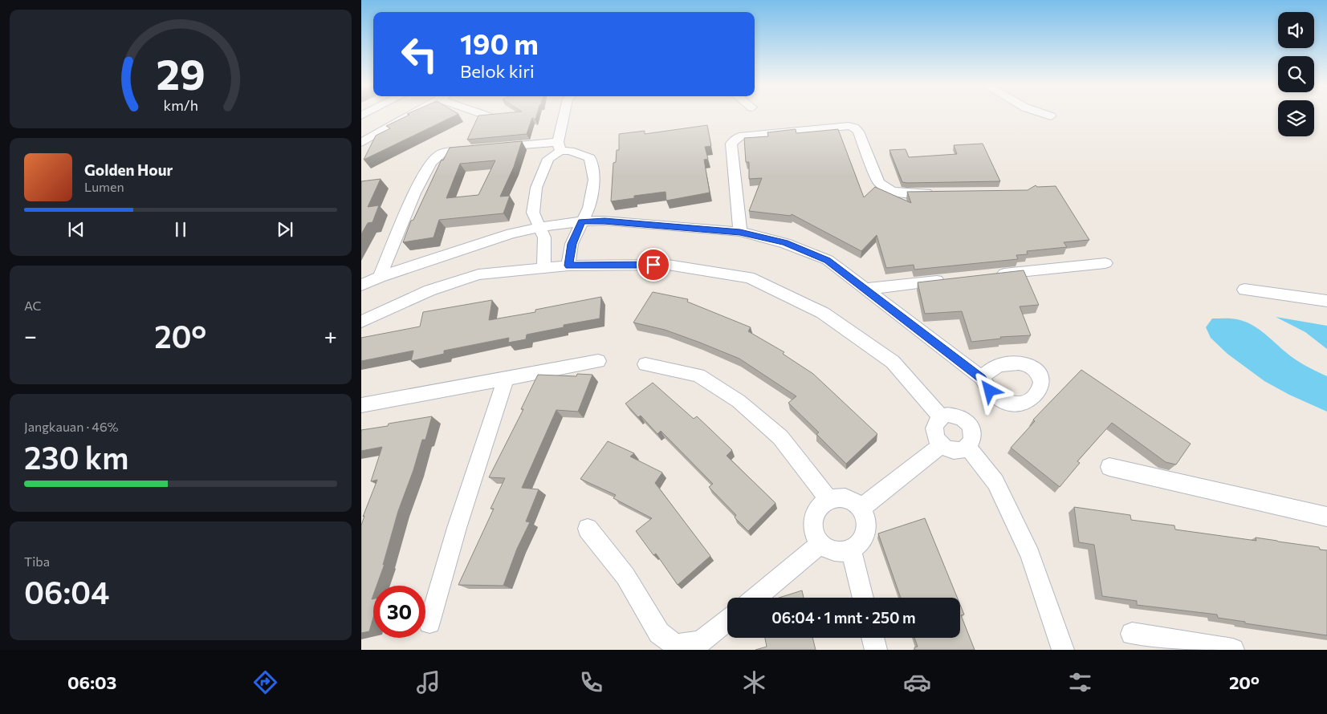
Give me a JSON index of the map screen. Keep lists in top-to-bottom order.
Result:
{
  "page": {
    "turn": ["190 m", "Belok kiri"],
    "song": ["Golden Hour", "Lumen"],
    "tile": [
      "AC",
      ["Jangkauan · 46%", "230 km"],
      ["Tiba", "06:04"]
    ],
    "heat": ["−", "20°", "+"],
    "limit": "30",
    "trip": "06:04 · 1 mnt · 250 m",
    "tabs": ["06:03", "20°"],
    "gauge": ["29", "km/h"]
  }
}
